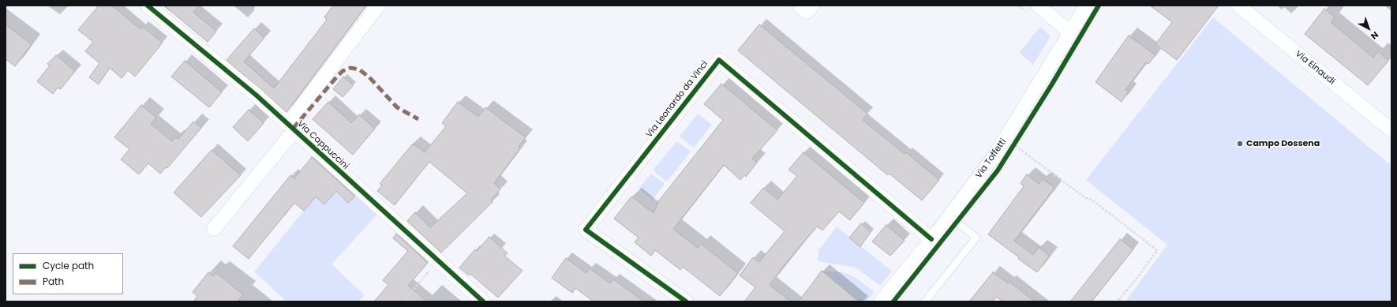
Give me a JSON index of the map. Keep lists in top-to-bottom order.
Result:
{
  "streets": {
    "street": [
      "Via Einaudi",
      "Via Leonardo da Vinci",
      "Via Cappuccini",
      "Via Toffetti"
    ]
  },
  "crossings": [
    ["Via Leonardo da Vinci", "Via Toffetti"]
  ],
  "places": ["Campo Dossena"],
  "legend": ["Cycle path", "Path"],
  "north": "bottom right"
}
